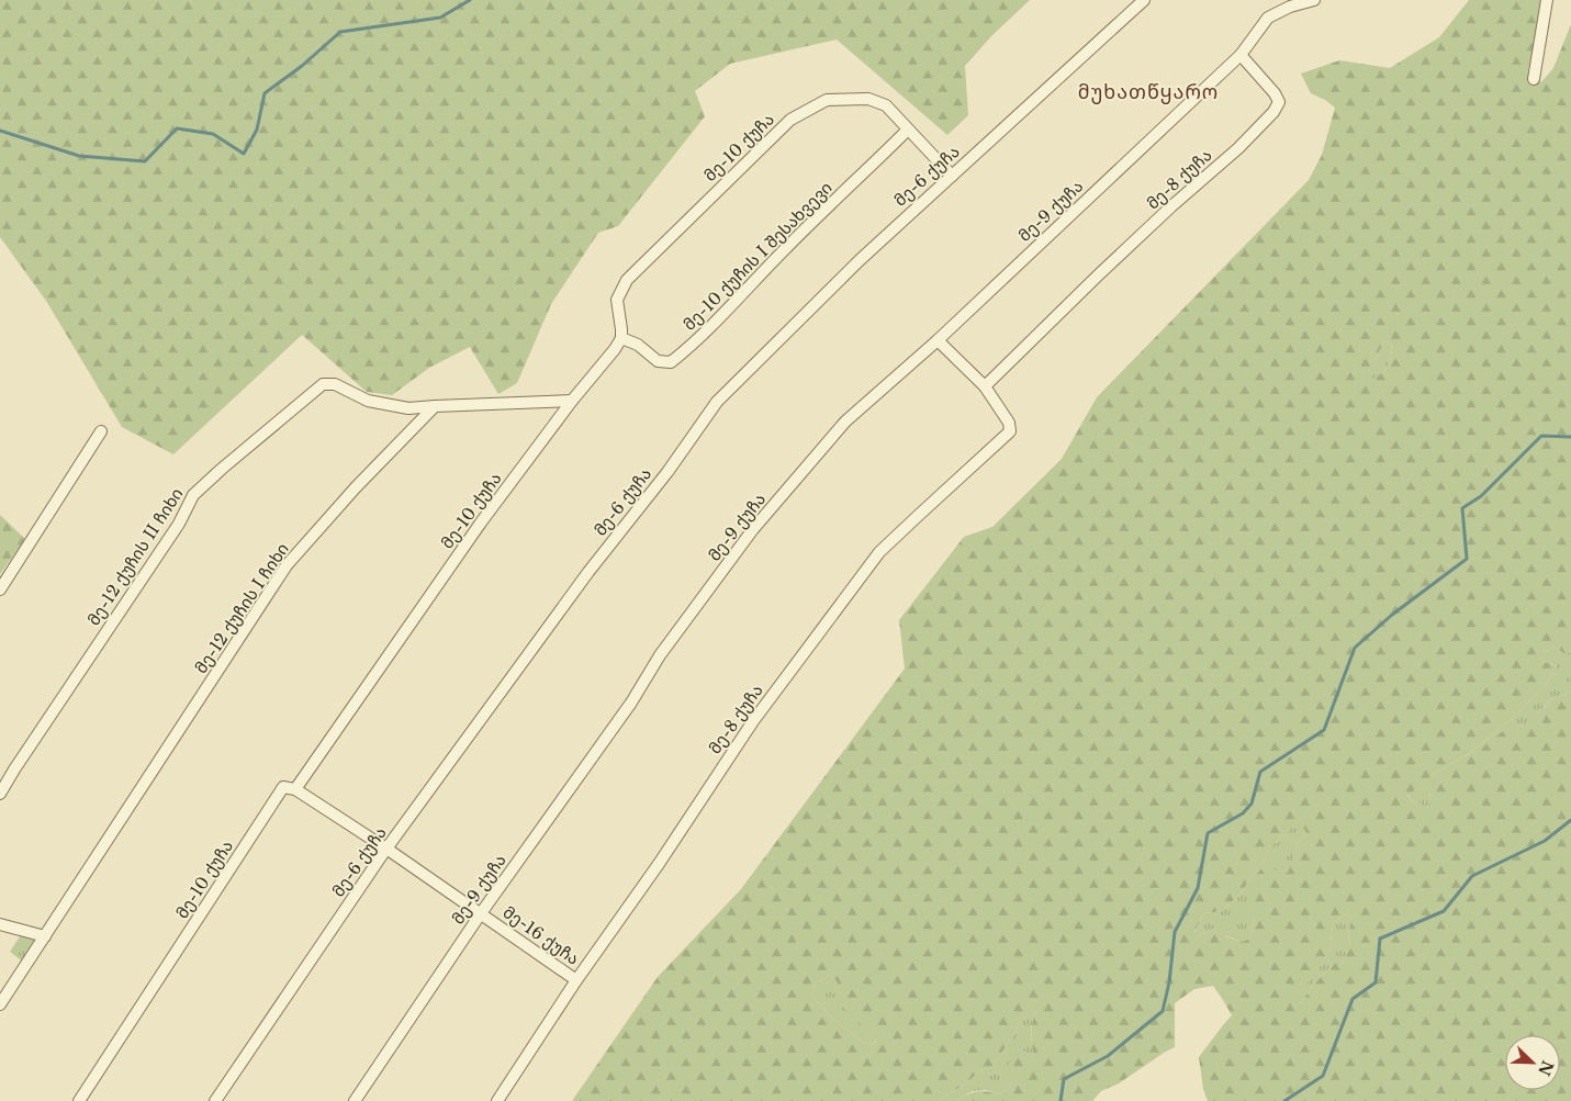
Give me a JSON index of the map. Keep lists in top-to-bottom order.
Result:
{
  "streets": {
    "street": [
      "მე-10 ქუჩა",
      "მე-6 ქუჩა",
      "მე-8 ქუჩა",
      "მე-9 ქუჩა",
      "მე-10 ქუჩის I შესახვევი",
      "მე-12 ქუჩის II ჩიხი",
      "მე-12 ქუჩის I ჩიხი",
      "მე-16 ქუჩა"
    ]
  },
  "crossings": [
    ["მე-10 ქუჩა", "მე-6 ქუჩა"],
    ["მე-10 ქუჩა", "მე-10 ქუჩის I შესახვევი"],
    ["მე-10 ქუჩა", "მე-16 ქუჩა"],
    ["მე-6 ქუჩა", "მე-16 ქუჩა"],
    ["მე-8 ქუჩა", "მე-9 ქუჩა"],
    ["მე-8 ქუჩა", "მე-16 ქუჩა"],
    ["მე-9 ქუჩა", "მე-16 ქუჩა"],
    ["მე-12 ქუჩის II ჩიხი", "მე-12 ქუჩის I ჩიხი"]
  ],
  "districts": ["მუხათწყარო"],
  "north": "bottom right"
}
